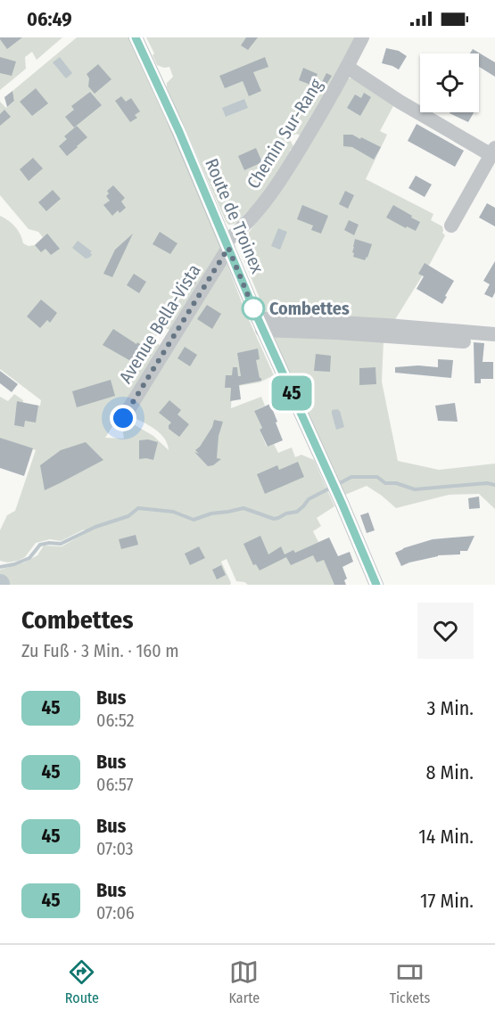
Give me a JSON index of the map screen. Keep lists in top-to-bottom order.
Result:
{
  "streets": {
    "street": ["Chemin Sur-Rang", "Route de Troinex", "Avenue Bella-Vista"]
  },
  "crossings": [
    ["Chemin Sur-Rang", "Route de Troinex"],
    ["Chemin Sur-Rang", "Avenue Bella-Vista"],
    ["Route de Troinex", "Avenue Bella-Vista"]
  ],
  "places": ["Combettes"],
  "lines": ["bus line 45"],
  "page": {
    "status": "06:49",
    "on_map": "45",
    "heading": ["Combettes", "Zu Fuß · 3 Min. · 160 m"],
    "list": [
      {
        "mark": "45",
        "name": "Bus",
        "note": "06:52",
        "value": "3 Min."
      },
      {
        "mark": "45",
        "name": "Bus",
        "note": "06:57",
        "value": "8 Min."
      },
      {
        "mark": "45",
        "name": "Bus",
        "note": "07:03",
        "value": "14 Min."
      },
      {
        "mark": "45",
        "name": "Bus",
        "note": "07:06",
        "value": "17 Min."
      }
    ],
    "tabs": ["Route", "Karte", "Tickets"]
  }
}
